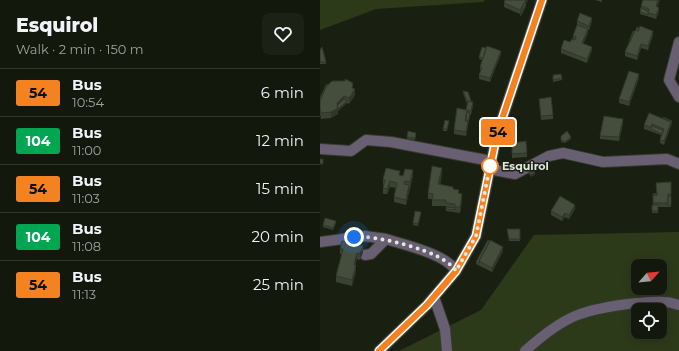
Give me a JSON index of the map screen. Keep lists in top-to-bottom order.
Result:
{
  "places": ["Esquirol"],
  "lines": ["bus line 54"],
  "north": "top right",
  "page": {
    "heading": ["Esquirol", "Walk · 2 min · 150 m"],
    "on_map": "54",
    "list": [
      {
        "mark": "54",
        "name": "Bus",
        "note": "10:54",
        "value": "6 min"
      },
      {
        "mark": "104",
        "name": "Bus",
        "note": "11:00",
        "value": "12 min"
      },
      {
        "mark": "54",
        "name": "Bus",
        "note": "11:03",
        "value": "15 min"
      },
      {
        "mark": "104",
        "name": "Bus",
        "note": "11:08",
        "value": "20 min"
      },
      {
        "mark": "54",
        "name": "Bus",
        "note": "11:13",
        "value": "25 min"
      }
    ]
  }
}
